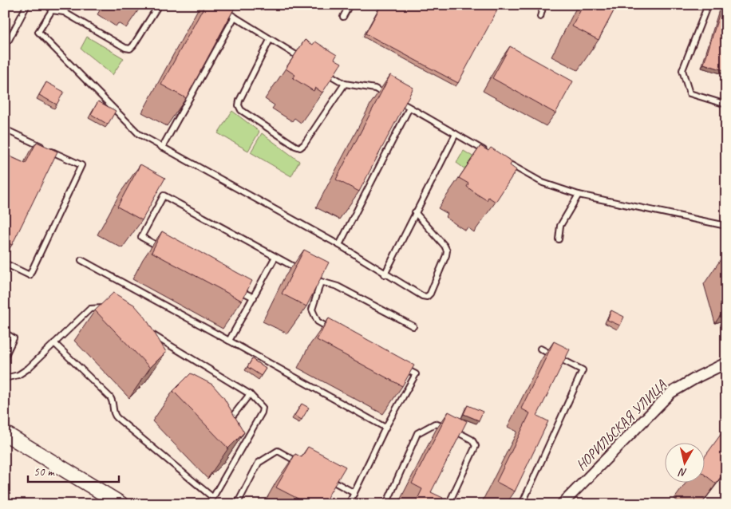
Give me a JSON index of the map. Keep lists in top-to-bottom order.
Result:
{
  "streets": {
    "street": ["НОРИЛЬСКАЯ УЛИЦА"]
  },
  "scale_bar": "50 m",
  "north": "bottom"
}
